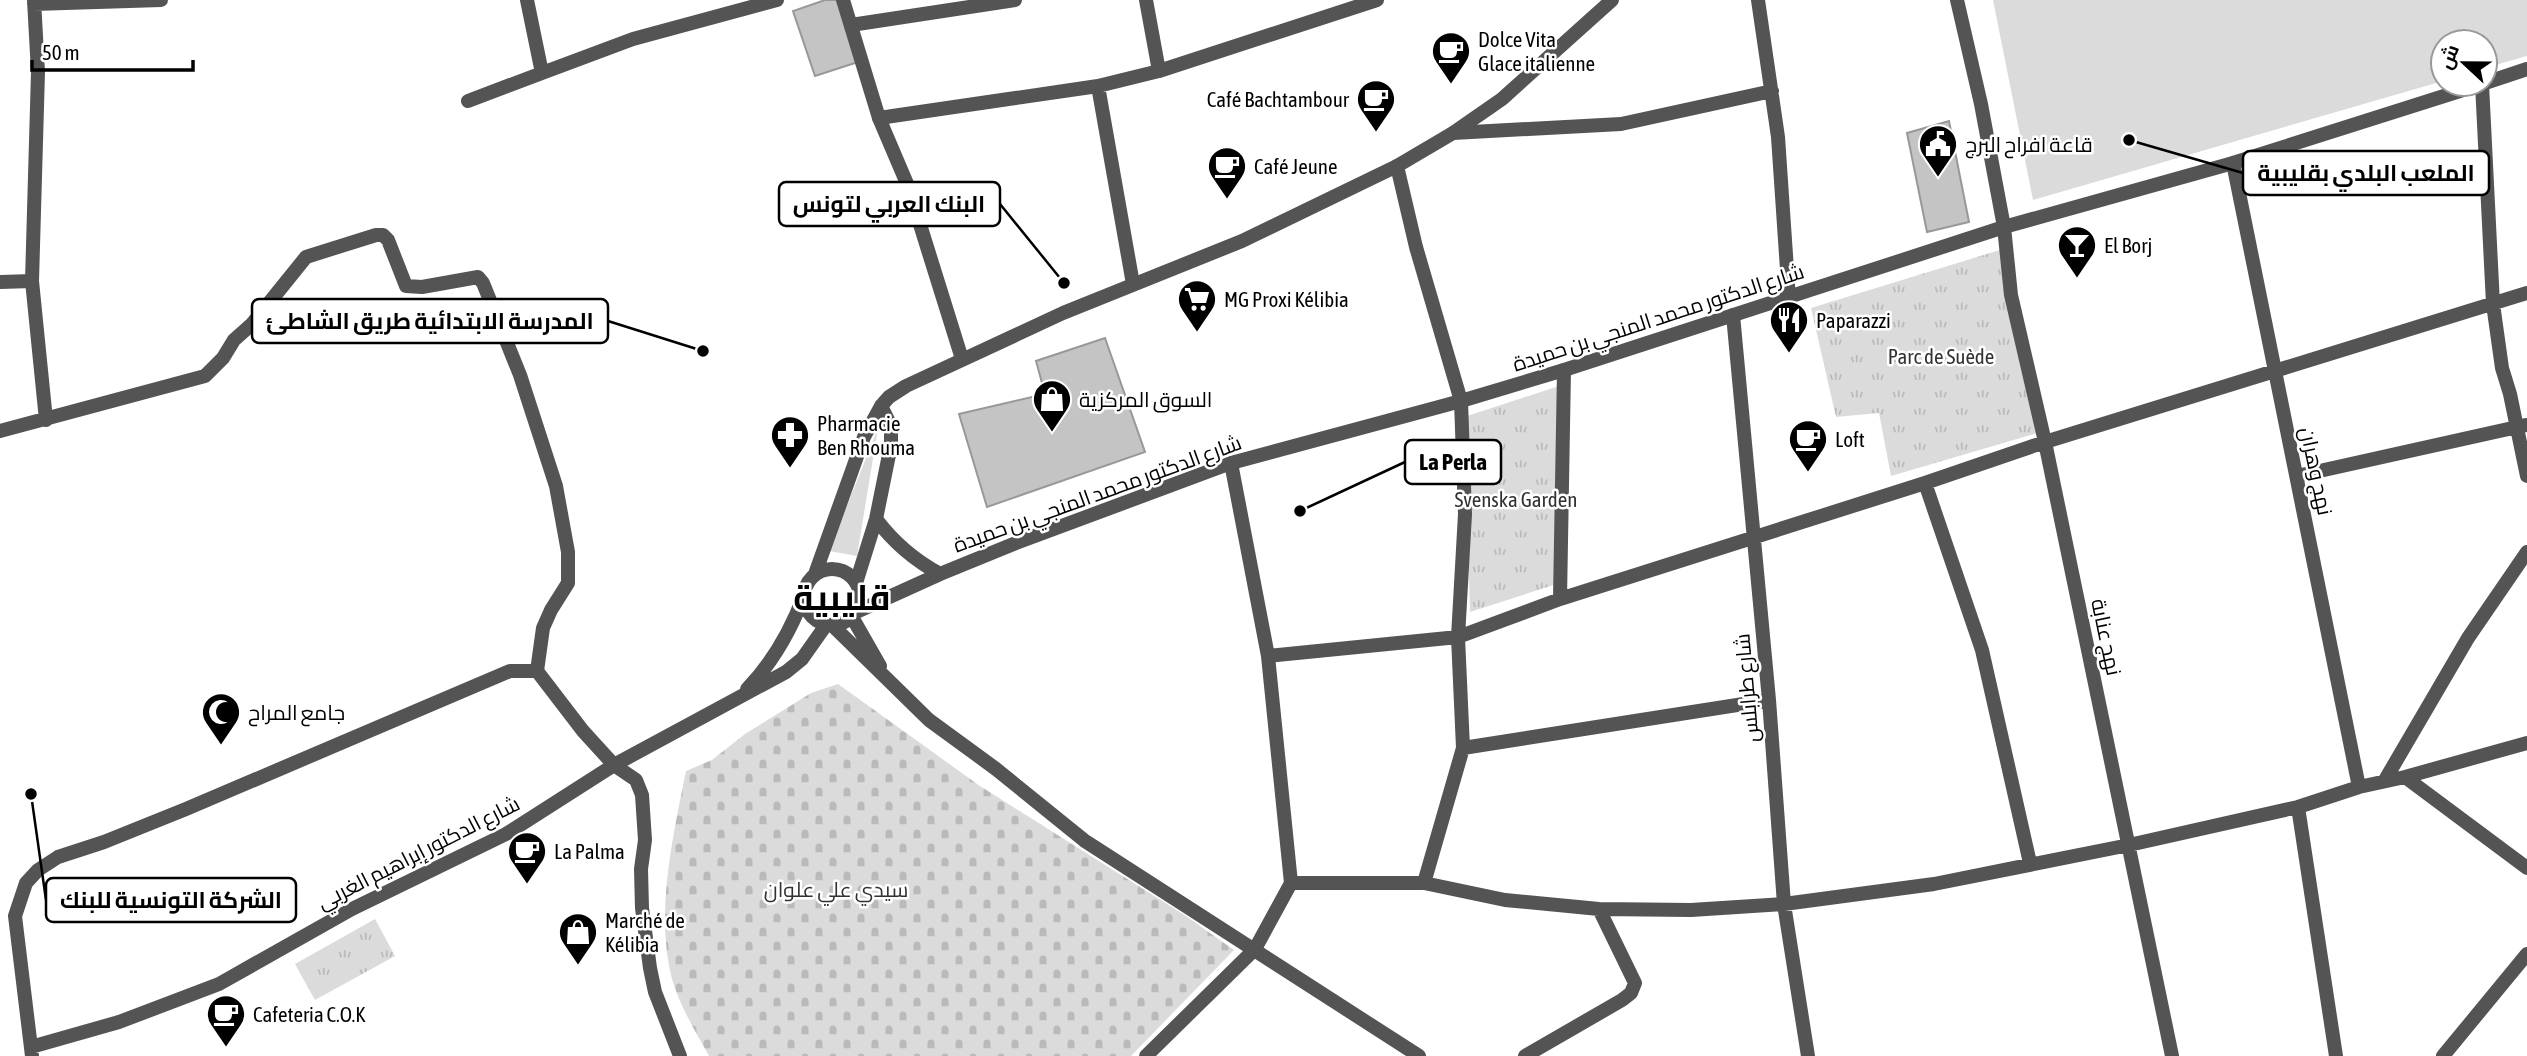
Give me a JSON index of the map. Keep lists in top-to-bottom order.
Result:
{
  "streets": {
    "street": [
      "شارع الدكتور محمد المنجي بن حميدة",
      "نهج وهران",
      "نهج عنابة",
      "شارع طرابلس",
      "شارع الدكتور إبراهيم الغربي"
    ]
  },
  "crossings": [
    ["شارع الدكتور محمد المنجي بن حميدة", "نهج وهران"],
    ["شارع الدكتور محمد المنجي بن حميدة", "نهج عنابة"],
    ["شارع الدكتور محمد المنجي بن حميدة", "شارع طرابلس"],
    ["شارع الدكتور محمد المنجي بن حميدة", "شارع الدكتور إبراهيم الغربي"]
  ],
  "districts": ["قليبية"],
  "parks": ["Parc de Suède", "Svenska Garden", "سيدي علي علوان"],
  "places": {
    "cafe": [
      "Dolce Vita Glace italienne",
      "Café Bachtambour",
      "Café Jeune",
      "Loft",
      "La Palma",
      "Cafeteria C.O.K"
    ],
    "other": [
      "الملعب البلدي بقليبية",
      "البنك العربي لتونس",
      "المدرسة الابتدائية طريق الشاطئ",
      "La Perla",
      "الشركة التونسية للبنك"
    ],
    "public building": ["قاعة افراح البرج"],
    "bar": ["El Borj"],
    "supermarket": ["MG Proxi Kélibia"],
    "restaurant": ["Paparazzi"],
    "shop": ["السوق المركزية", "Marché de Kélibia"],
    "pharmacy": ["Pharmacie Ben Rhouma"],
    "mosque": ["جامع المراح"]
  },
  "scale_bar": "50 m",
  "north": "left"
}
